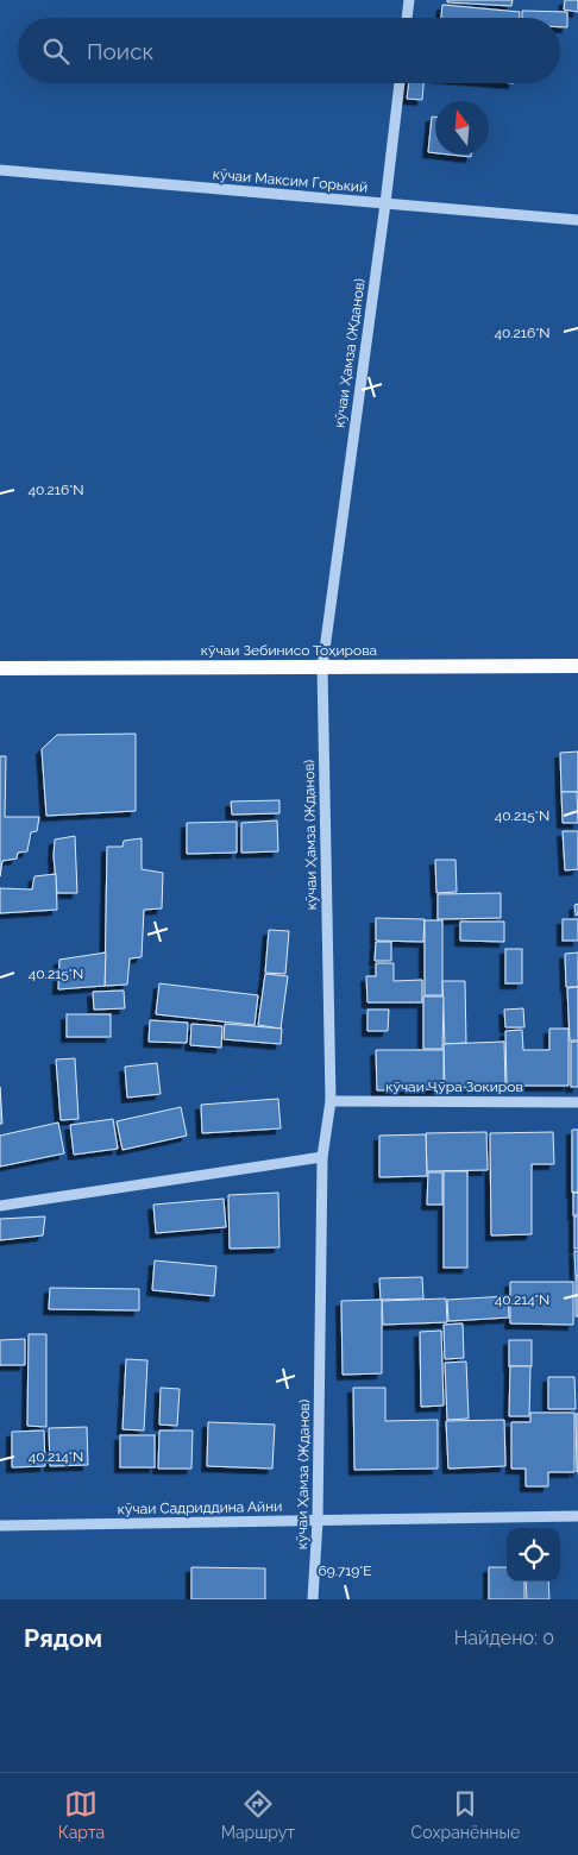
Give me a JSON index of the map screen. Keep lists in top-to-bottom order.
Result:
{
  "streets": {
    "main road": ["кӯчаи Зебинисо Тоҳирова"],
    "street": [
      "кӯчаи Максим Горький",
      "кӯчаи Ҳамза (Жданов)",
      "кӯчаи Ҷӯра Зокиров",
      "кӯчаи Садриддина Айни"
    ]
  },
  "crossings": [
    ["кӯчаи Максим Горький", "кӯчаи Ҳамза (Жданов)"],
    ["кӯчаи Ҳамза (Жданов)", "кӯчаи Зебинисо Тоҳирова"],
    ["кӯчаи Ҳамза (Жданов)", "кӯчаи Ҷӯра Зокиров"],
    ["кӯчаи Ҳамза (Жданов)", "кӯчаи Садриддина Айни"]
  ],
  "north": "top",
  "page": {
    "search": "Поиск",
    "heading": ["Рядом", "Найдено: 0"],
    "nav": ["Карта", "Маршрут", "Сохранённые"]
  },
  "coordinates": [
    "40.216°N",
    "40.215°N",
    "40.214°N",
    "69.719°E"
  ]
}
